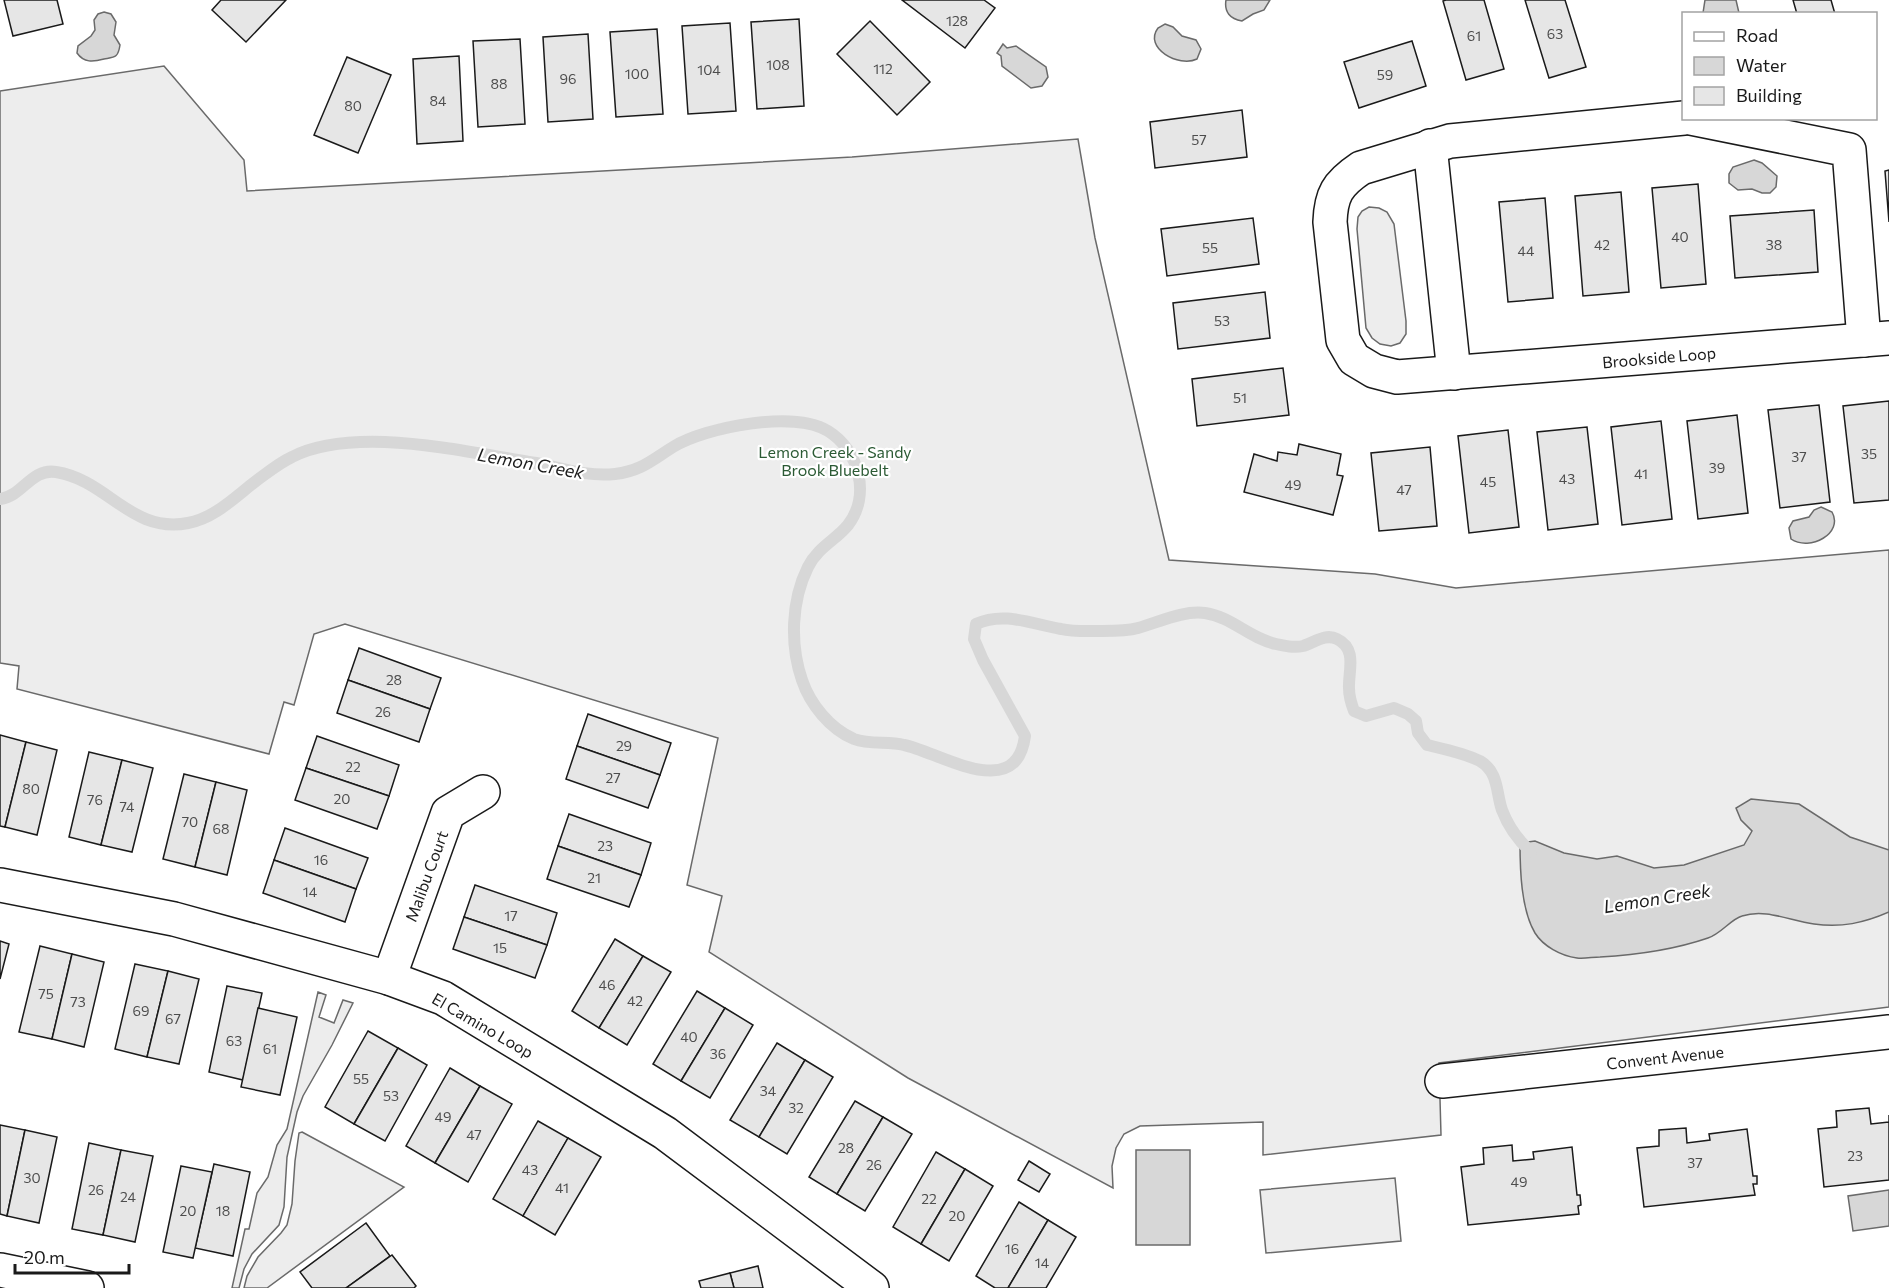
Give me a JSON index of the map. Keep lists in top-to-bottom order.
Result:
{
  "streets": {
    "street": [
      "Brookside Loop",
      "Malibu Court",
      "El Camino Loop",
      "Convent Avenue"
    ]
  },
  "crossings": [
    ["Malibu Court", "El Camino Loop"]
  ],
  "water": ["Lemon Creek"],
  "parks": ["Lemon Creek - Sandy Brook Bluebelt"],
  "house_numbers": [
    "128",
    "63",
    "61",
    "108",
    "112",
    "104",
    "100",
    "59",
    "96",
    "88",
    "84",
    "80",
    "57",
    "40",
    "42",
    "38",
    "55",
    "44",
    "53",
    "51",
    "35",
    "37",
    "39",
    "41",
    "43",
    "45",
    "49",
    "47",
    "28",
    "26",
    "29",
    "22",
    "27",
    "80",
    "20",
    "76",
    "74",
    "70",
    "68",
    "23",
    "16",
    "21",
    "14",
    "17",
    "15",
    "46",
    "75",
    "42",
    "73",
    "69",
    "67",
    "40",
    "63",
    "61",
    "36",
    "55",
    "34",
    "53",
    "32",
    "49",
    "47",
    "28",
    "23",
    "37",
    "26",
    "43",
    "30",
    "49",
    "41",
    "26",
    "24",
    "22",
    "20",
    "18",
    "20",
    "16",
    "14"
  ],
  "legend": ["Road", "Water", "Building"],
  "scale_bar": "20 m"
}
